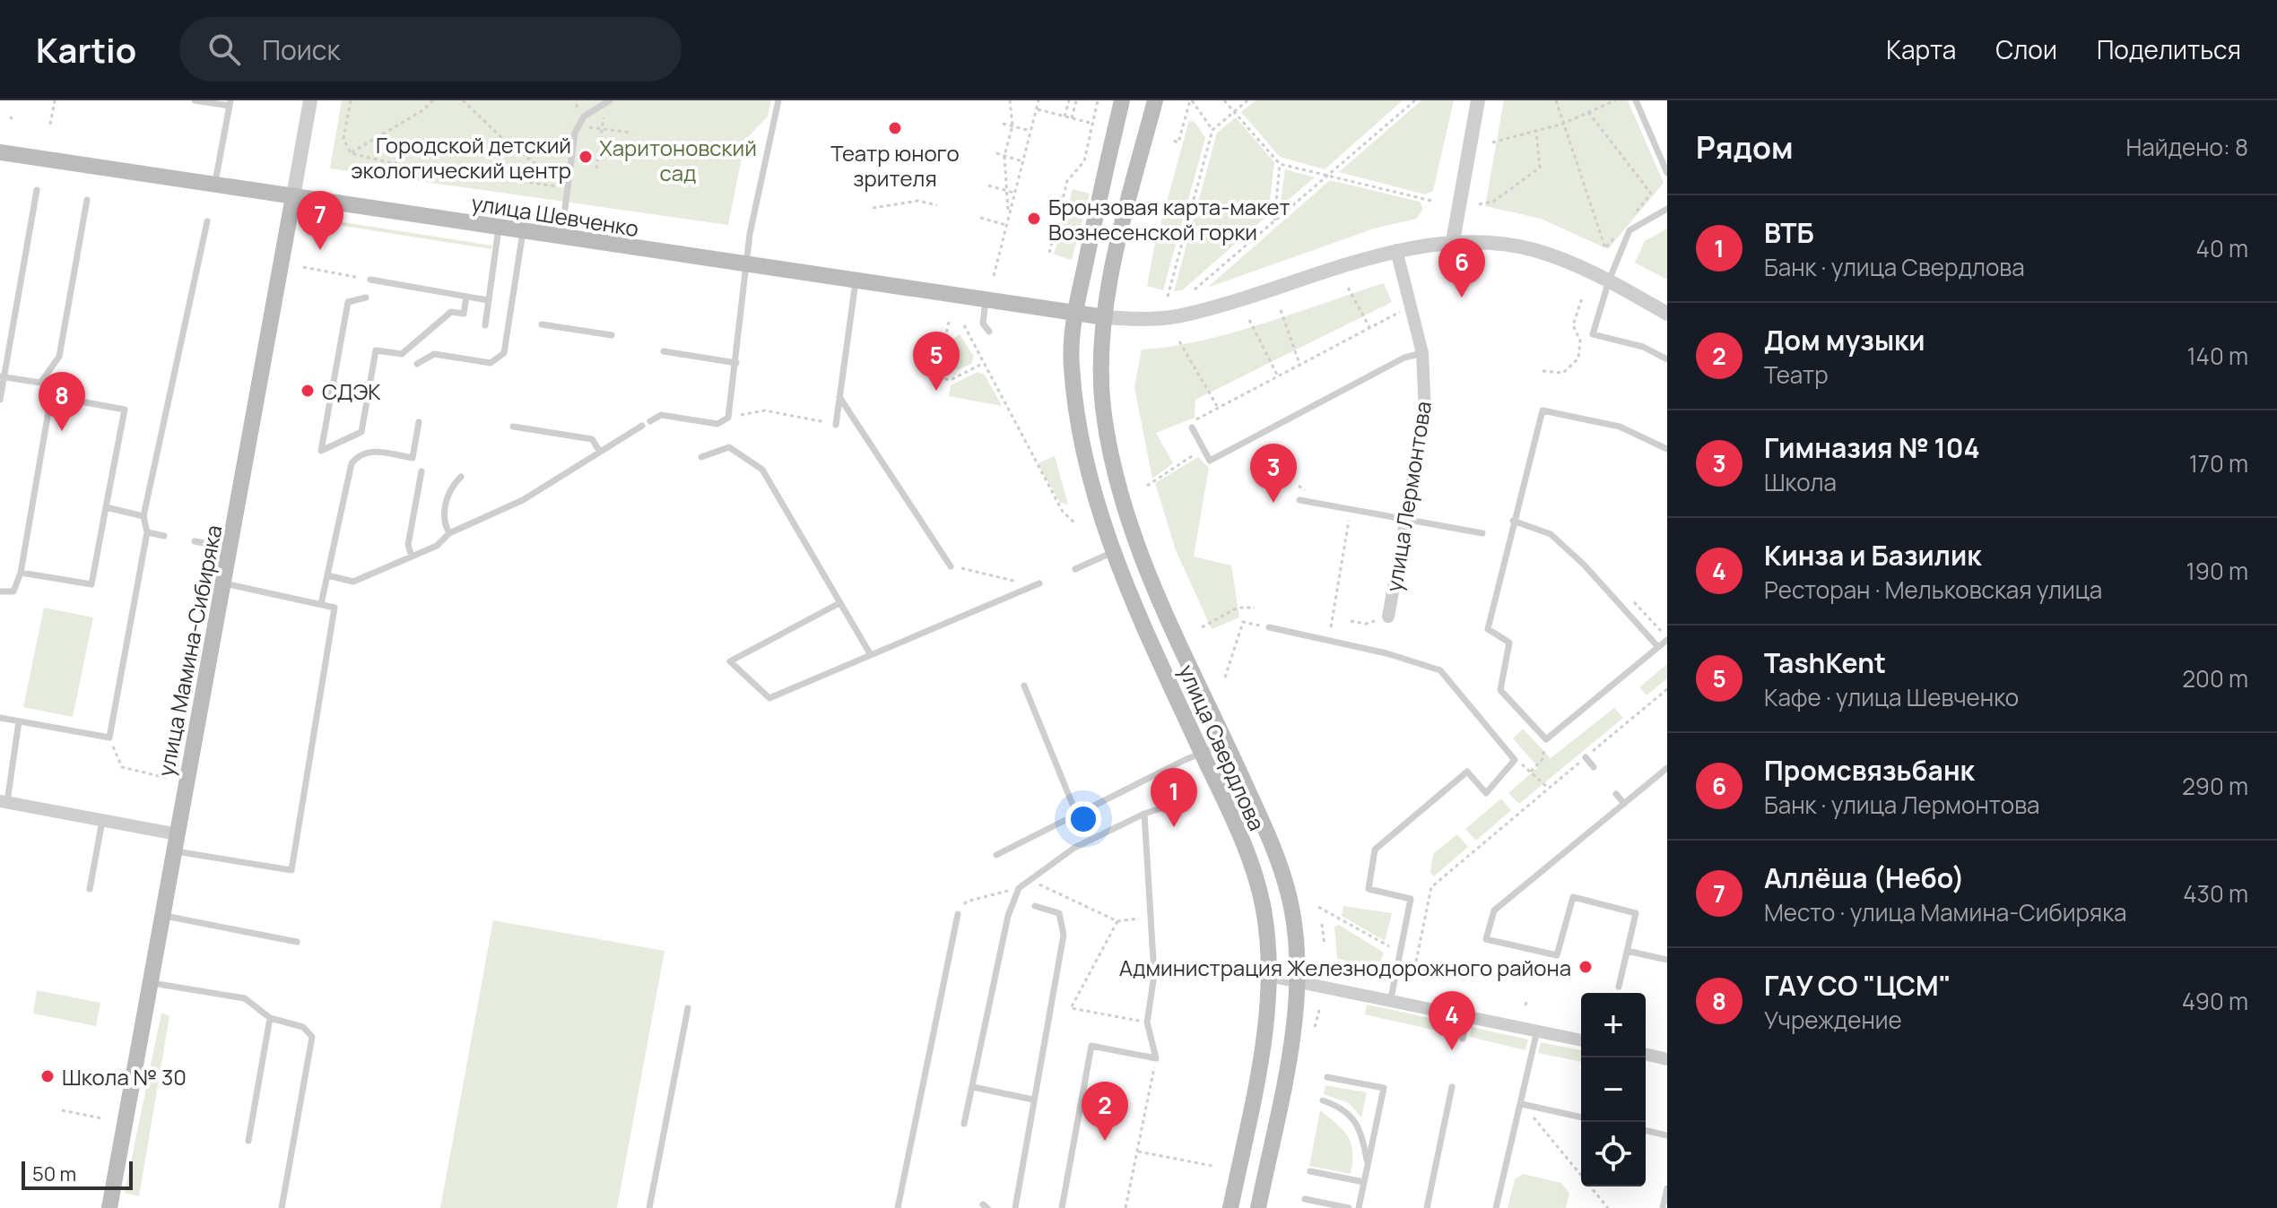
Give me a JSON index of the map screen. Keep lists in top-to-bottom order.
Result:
{
  "streets": {
    "main road": ["улица Шевченко", "улица Мамина-Сибиряка", "улица Свердлова"],
    "street": ["улица Лермонтова"]
  },
  "crossings": [
    ["улица Шевченко", "улица Мамина-Сибиряка"],
    ["улица Шевченко", "улица Свердлова"]
  ],
  "parks": ["Харитоновский сад"],
  "places": [
    "Театр юного зрителя",
    "Городской детский экологический центр",
    "Бронзовая карта-макет Вознесенской горки",
    "СДЭК",
    "Администрация Железнодорожного района",
    "Школа № 30"
  ],
  "scale_bar": "50 m",
  "page": {
    "header": "Kartio",
    "search": "Поиск",
    "nav": ["Карта", "Слои", "Поделиться"],
    "heading": ["Рядом", "Найдено: 8"],
    "pins": [
      "7",
      "6",
      "5",
      "8",
      "3",
      "1",
      "4",
      "2"
    ],
    "list": [
      {
        "mark": "1",
        "name": "ВТБ",
        "note": "Банк · улица Свердлова",
        "value": "40 m"
      },
      {
        "mark": "2",
        "name": "Дом музыки",
        "note": "Театр",
        "value": "140 m"
      },
      {
        "mark": "3",
        "name": "Гимназия № 104",
        "note": "Школа",
        "value": "170 m"
      },
      {
        "mark": "4",
        "name": "Кинза и Базилик",
        "note": "Ресторан · Мельковская улица",
        "value": "190 m"
      },
      {
        "mark": "5",
        "name": "TashKent",
        "note": "Кафе · улица Шевченко",
        "value": "200 m"
      },
      {
        "mark": "6",
        "name": "Промсвязьбанк",
        "note": "Банк · улица Лермонтова",
        "value": "290 m"
      },
      {
        "mark": "7",
        "name": "Аллёша (Небо)",
        "note": "Место · улица Мамина-Сибиряка",
        "value": "430 m"
      },
      {
        "mark": "8",
        "name": "ГАУ СО \"ЦСМ\"",
        "note": "Учреждение",
        "value": "490 m"
      }
    ],
    "map_buttons": ["+", "−"],
    "scale": "50 m"
  }
}
